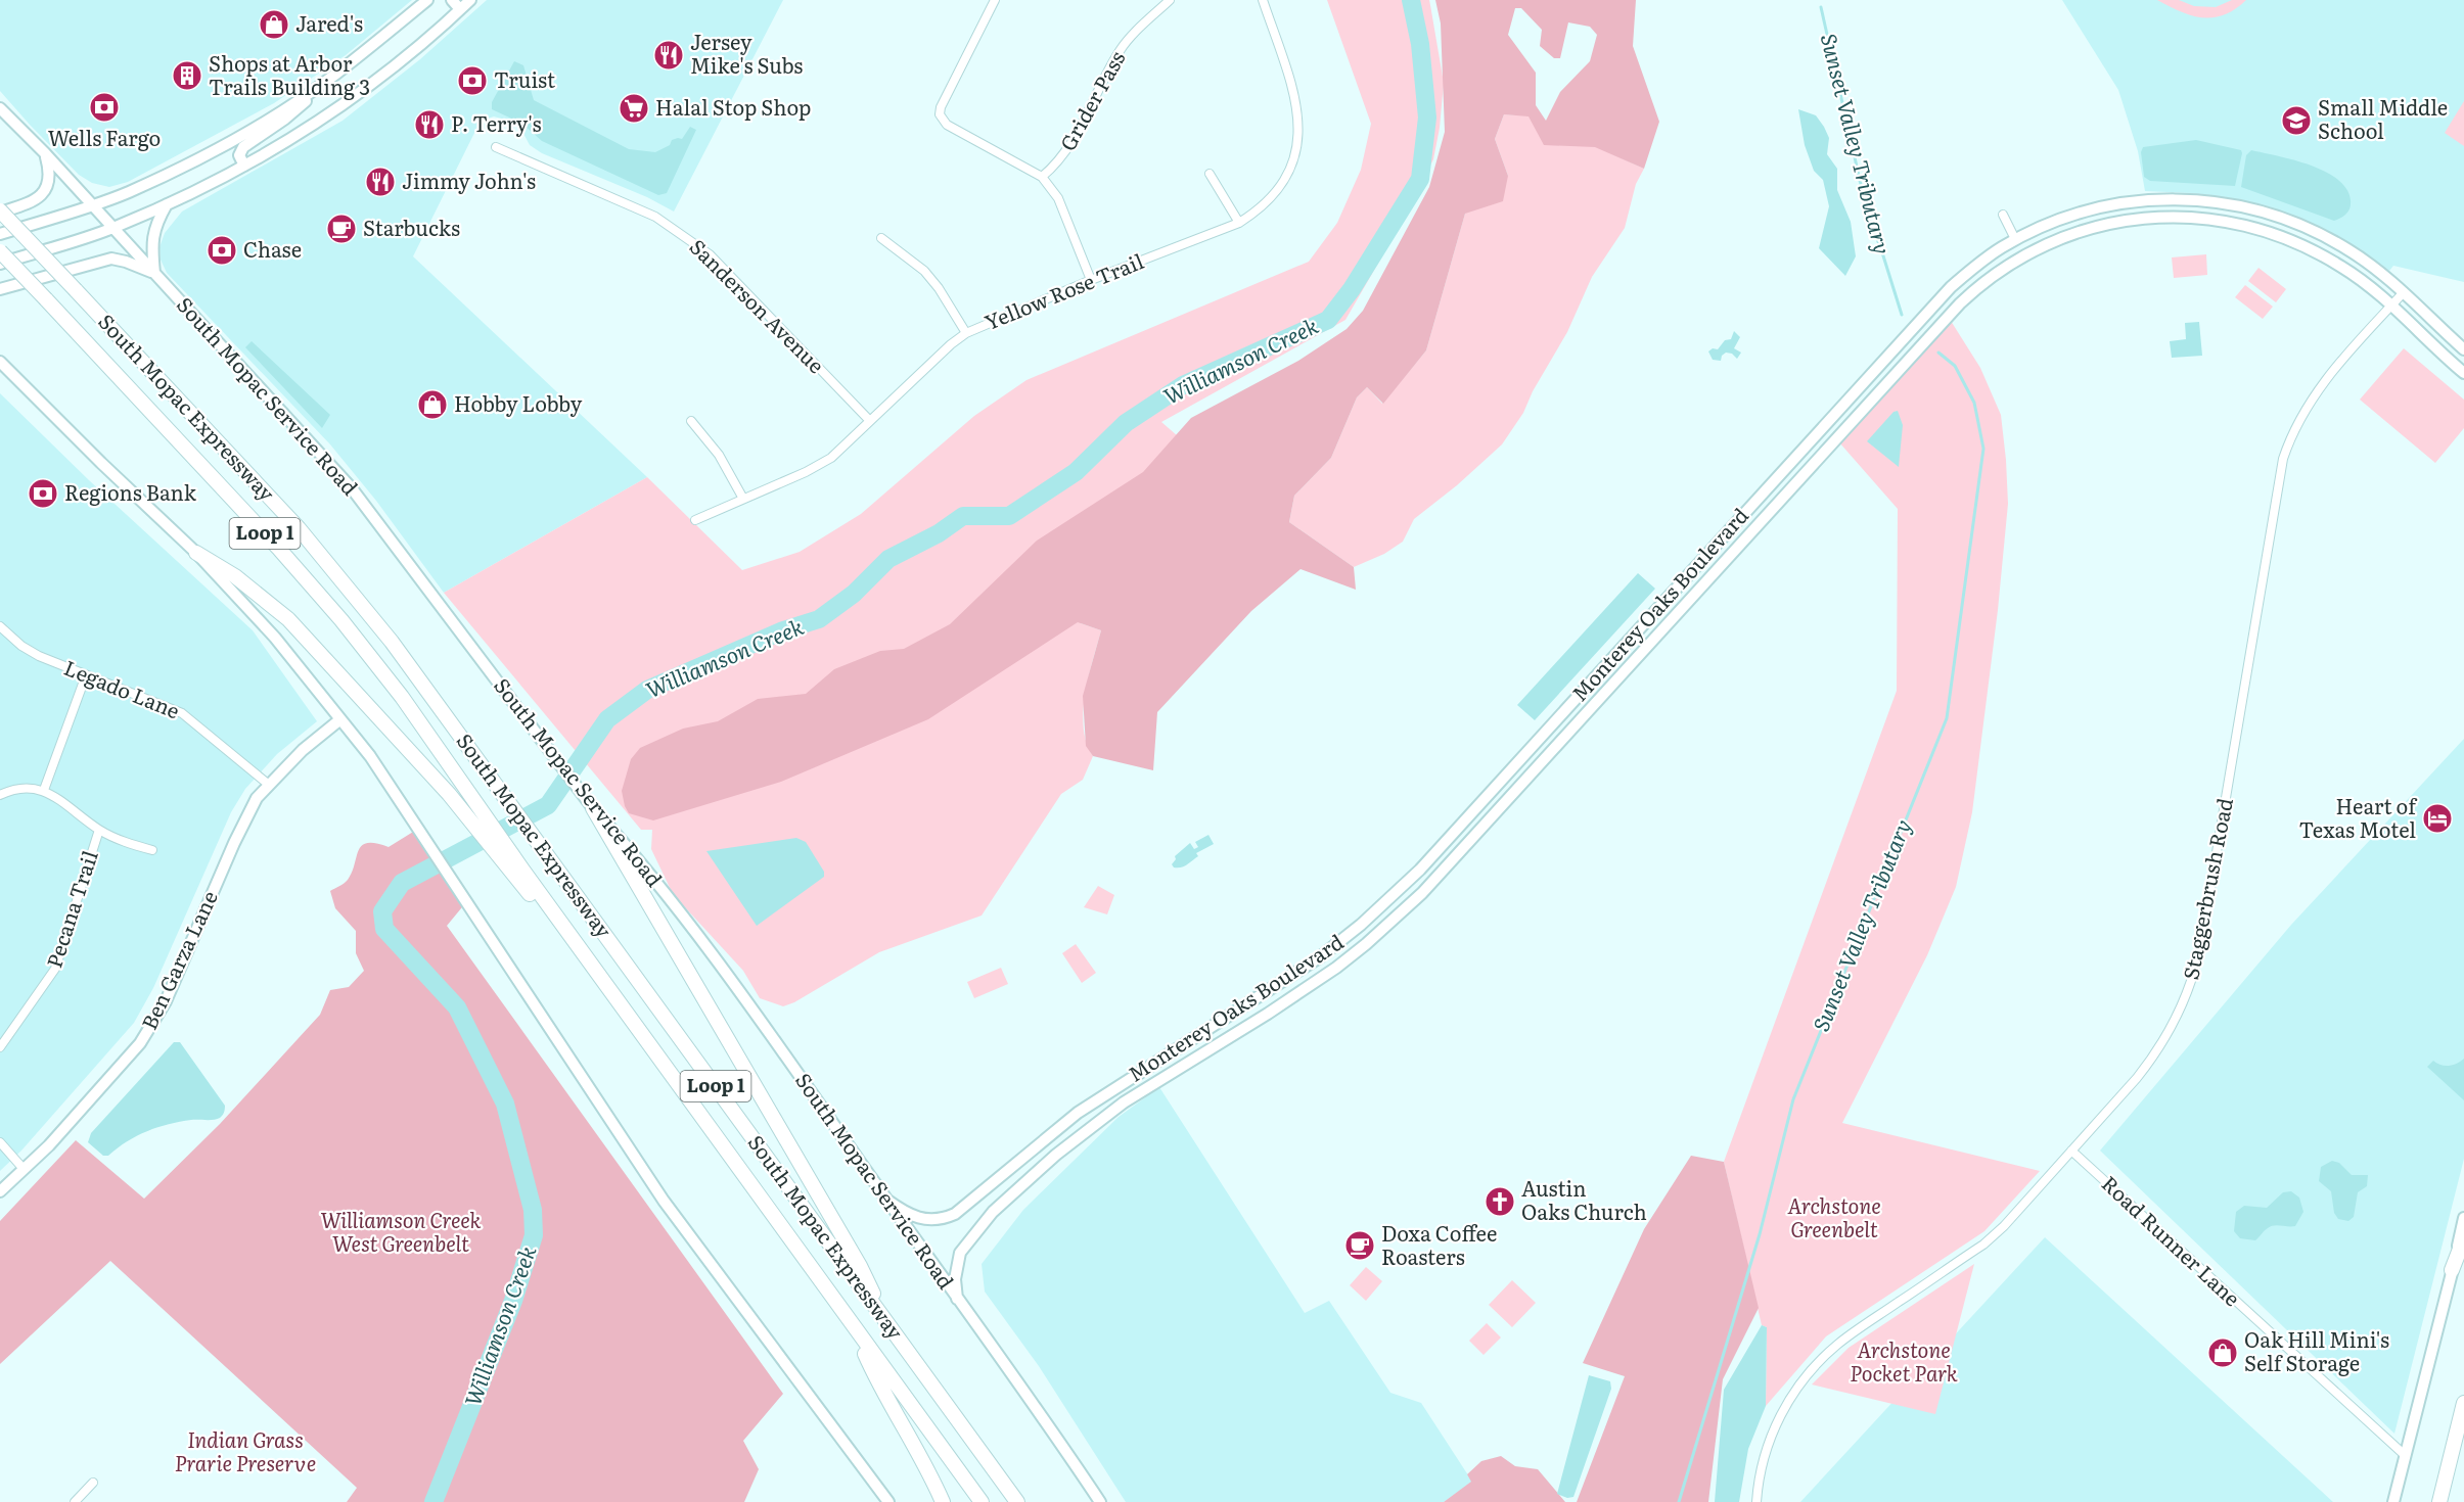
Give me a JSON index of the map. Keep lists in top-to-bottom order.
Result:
{
  "streets": {
    "highway": ["South Mopac Expressway", "Loop 1"],
    "main road": ["South Mopac Service Road", "Monterey Oaks Boulevard", "Ben Garza Lane"],
    "street": [
      "Grider Pass",
      "Yellow Rose Trail",
      "Sanderson Avenue",
      "Legado Lane",
      "Staggerbrush Road",
      "Pecana Trail",
      "Road Runner Lane"
    ]
  },
  "crossings": [
    ["Yellow Rose Trail", "Sanderson Avenue"],
    ["South Mopac Service Road", "Monterey Oaks Boulevard"],
    ["Monterey Oaks Boulevard", "Staggerbrush Road"],
    ["Legado Lane", "Ben Garza Lane"],
    ["Staggerbrush Road", "Road Runner Lane"]
  ],
  "water": ["Sunset Valley Tributary", "Williamson Creek"],
  "parks": [
    "Archstone Greenbelt",
    "Williamson Creek West Greenbelt",
    "Archstone Pocket Park",
    "Indian Grass Prarie Preserve"
  ],
  "places": {
    "shop": ["Jared's", "Hobby Lobby", "Oak Hill Mini's Self Storage"],
    "restaurant": ["Jersey Mike's Subs", "P. Terry's", "Jimmy John's"],
    "building": ["Shops at Arbor Trails Building 3"],
    "bank": [
      "Truist",
      "Wells Fargo",
      "Chase",
      "Regions Bank"
    ],
    "supermarket": ["Halal Stop Shop"],
    "school or university": ["Small Middle School"],
    "cafe": ["Starbucks", "Doxa Coffee Roasters"],
    "hotel": ["Heart of Texas Motel"],
    "church": ["Austin Oaks Church"]
  }
}
